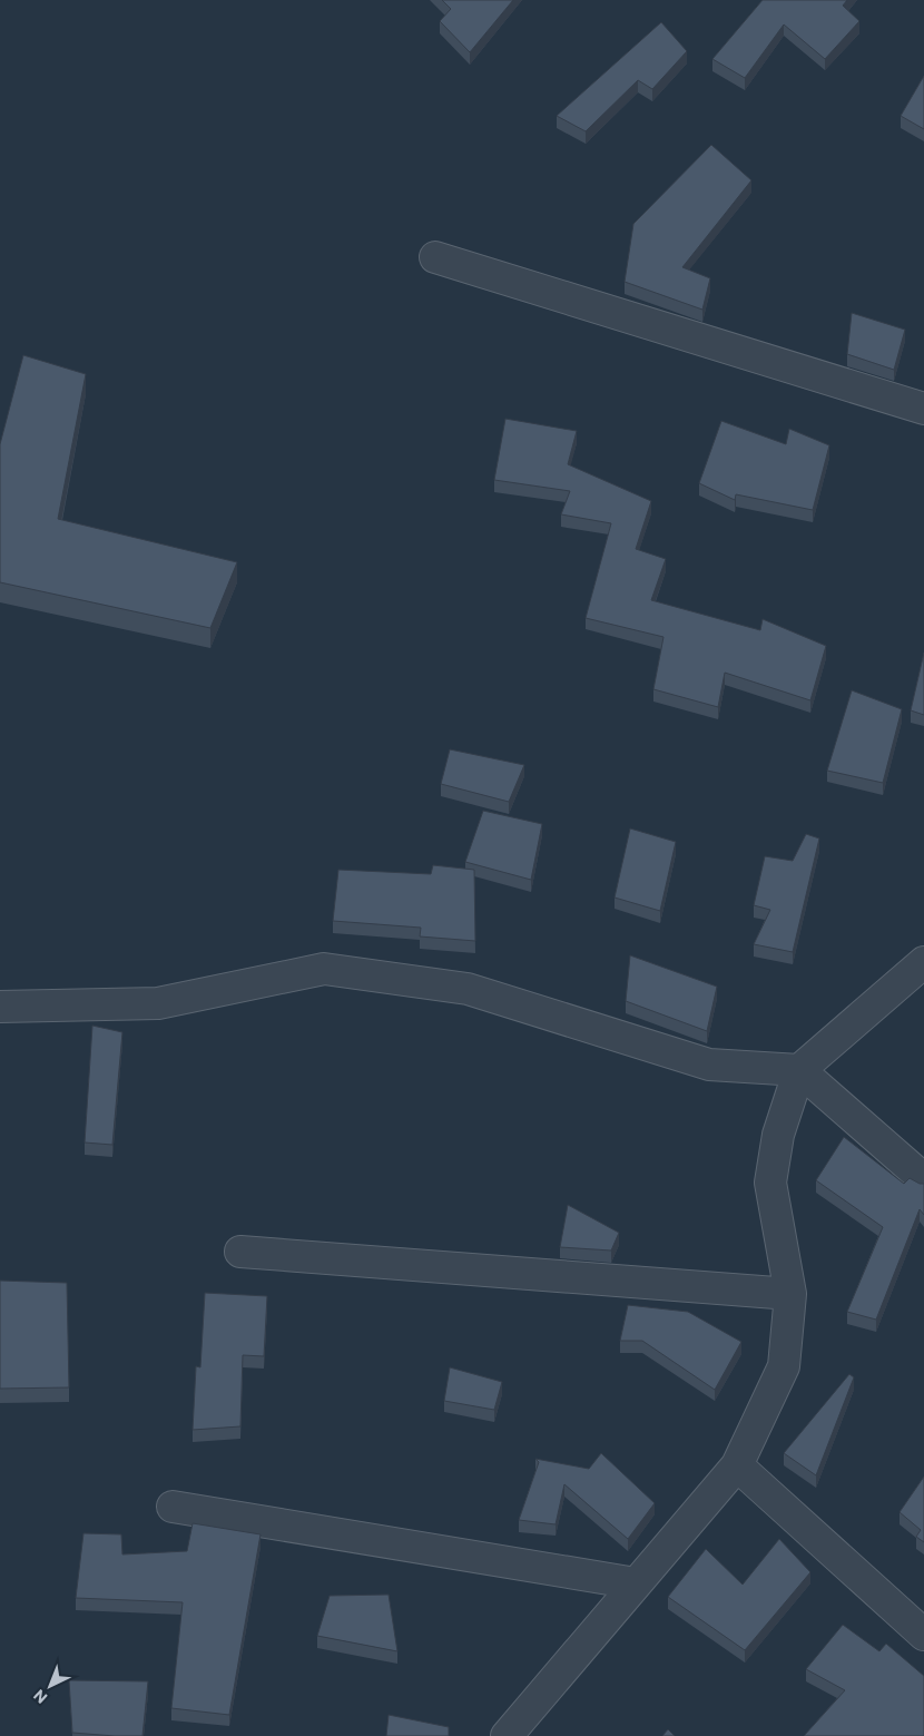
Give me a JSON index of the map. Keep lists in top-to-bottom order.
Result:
{
  "north": "bottom left"
}
